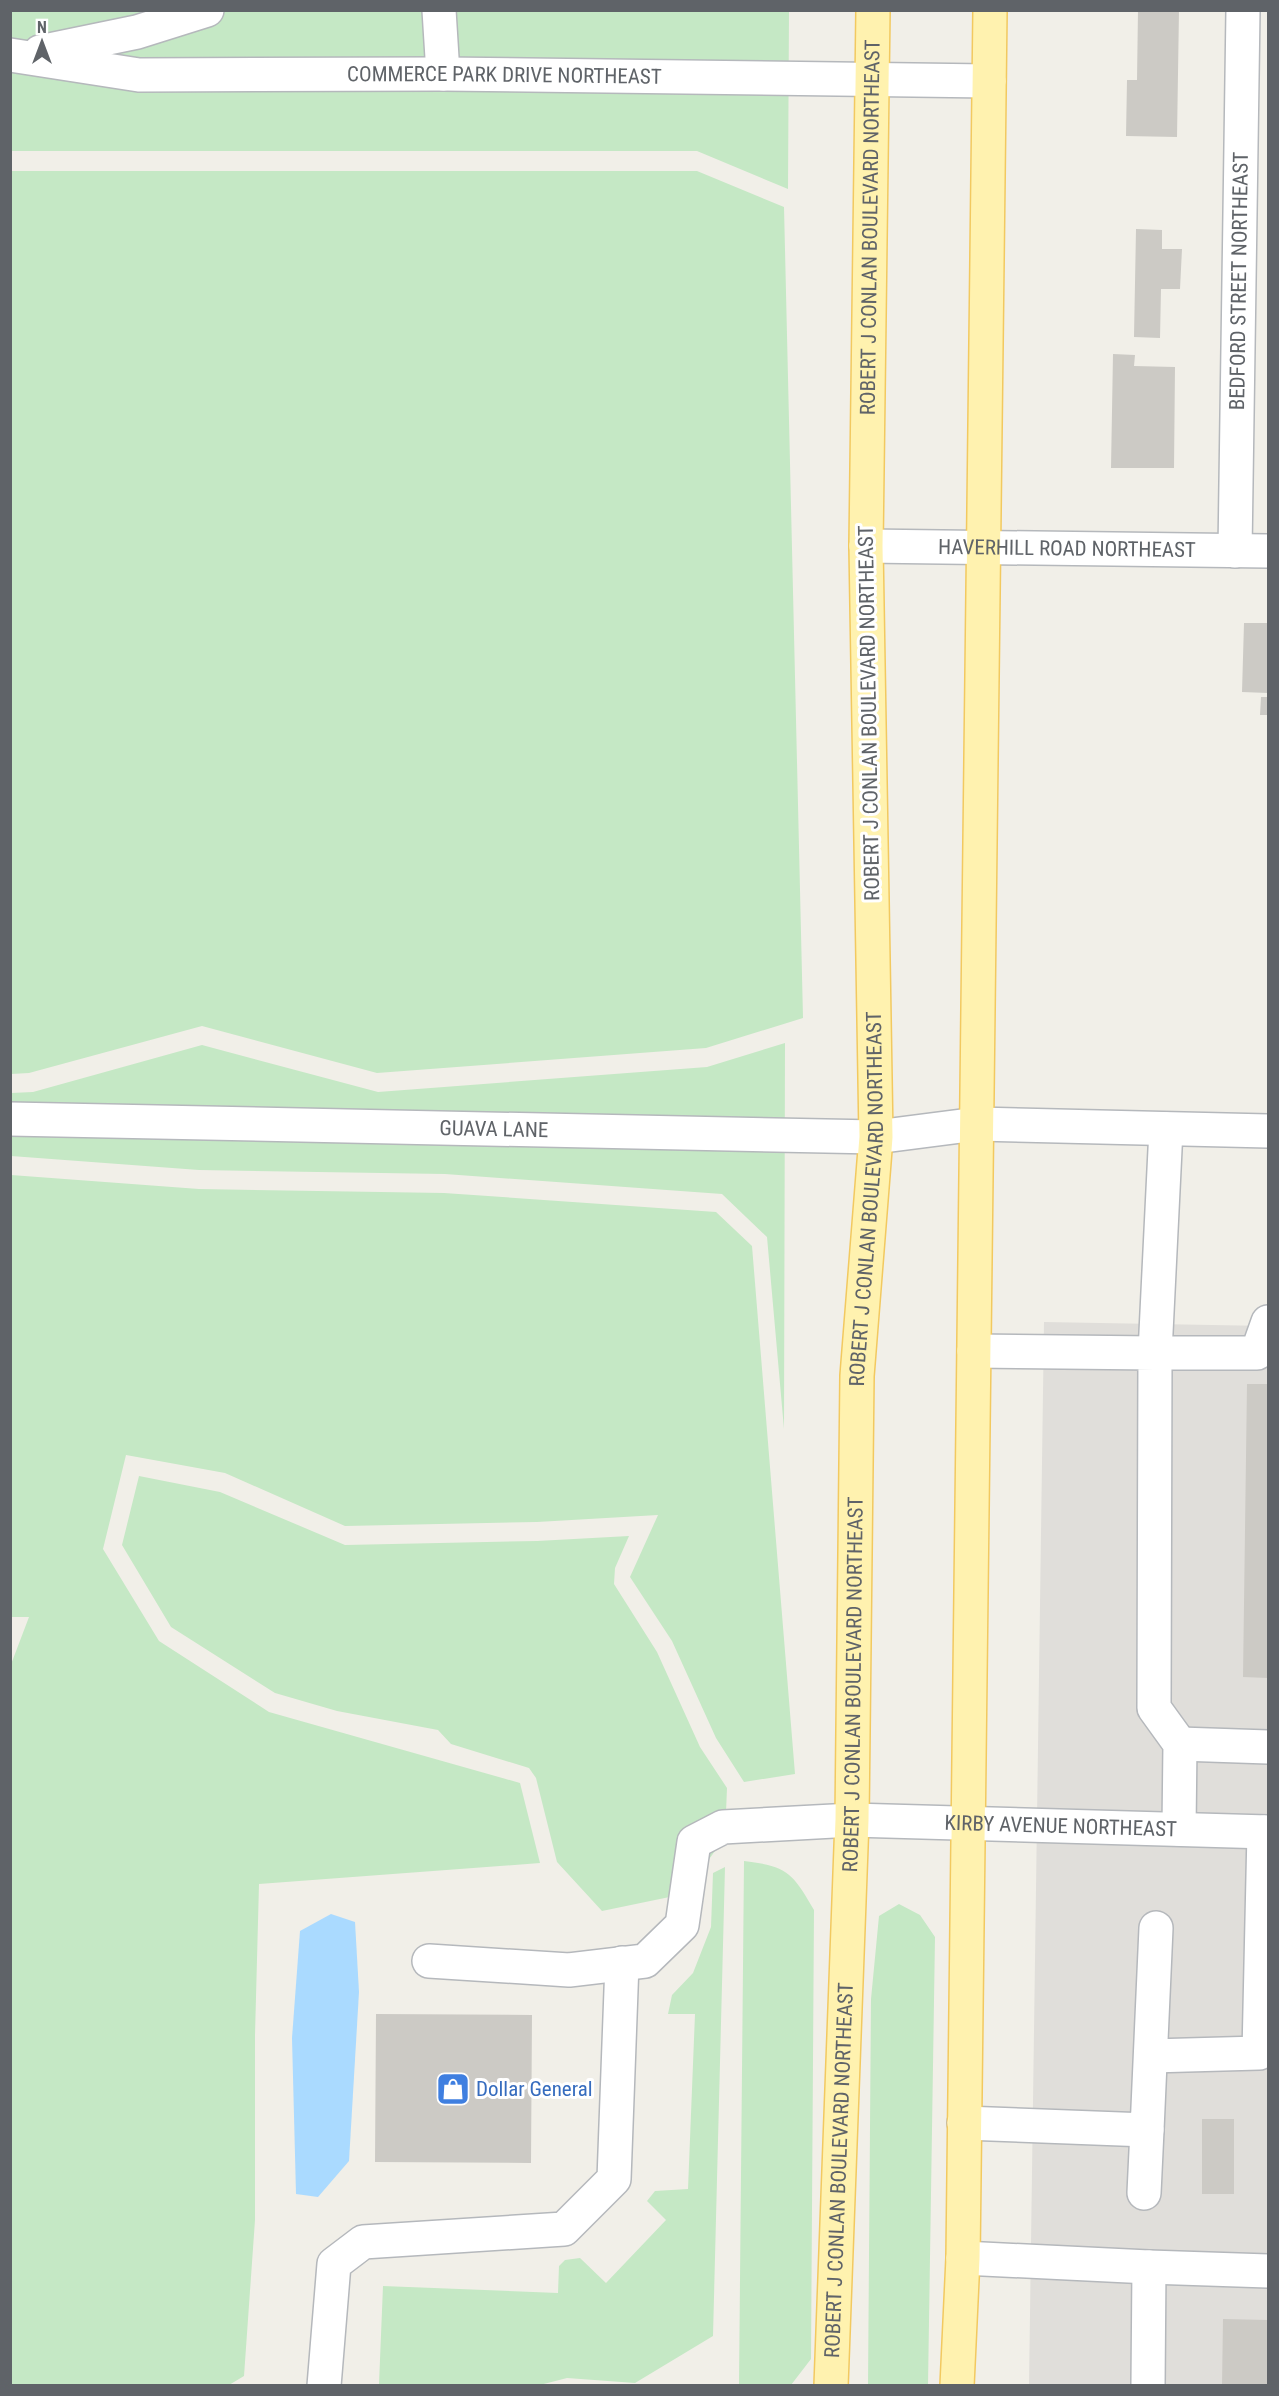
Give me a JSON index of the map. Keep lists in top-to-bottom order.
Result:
{
  "streets": {
    "main road": ["ROBERT J CONLAN BOULEVARD NORTHEAST"],
    "street": [
      "COMMERCE PARK DRIVE NORTHEAST",
      "BEDFORD STREET NORTHEAST",
      "HAVERHILL ROAD NORTHEAST",
      "GUAVA LANE",
      "KIRBY AVENUE NORTHEAST"
    ]
  },
  "crossings": [
    ["COMMERCE PARK DRIVE NORTHEAST", "ROBERT J CONLAN BOULEVARD NORTHEAST"],
    ["ROBERT J CONLAN BOULEVARD NORTHEAST", "HAVERHILL ROAD NORTHEAST"],
    ["ROBERT J CONLAN BOULEVARD NORTHEAST", "GUAVA LANE"],
    ["ROBERT J CONLAN BOULEVARD NORTHEAST", "KIRBY AVENUE NORTHEAST"],
    ["BEDFORD STREET NORTHEAST", "HAVERHILL ROAD NORTHEAST"]
  ],
  "places": {
    "shop": ["Dollar General"]
  },
  "north": "top"
}
